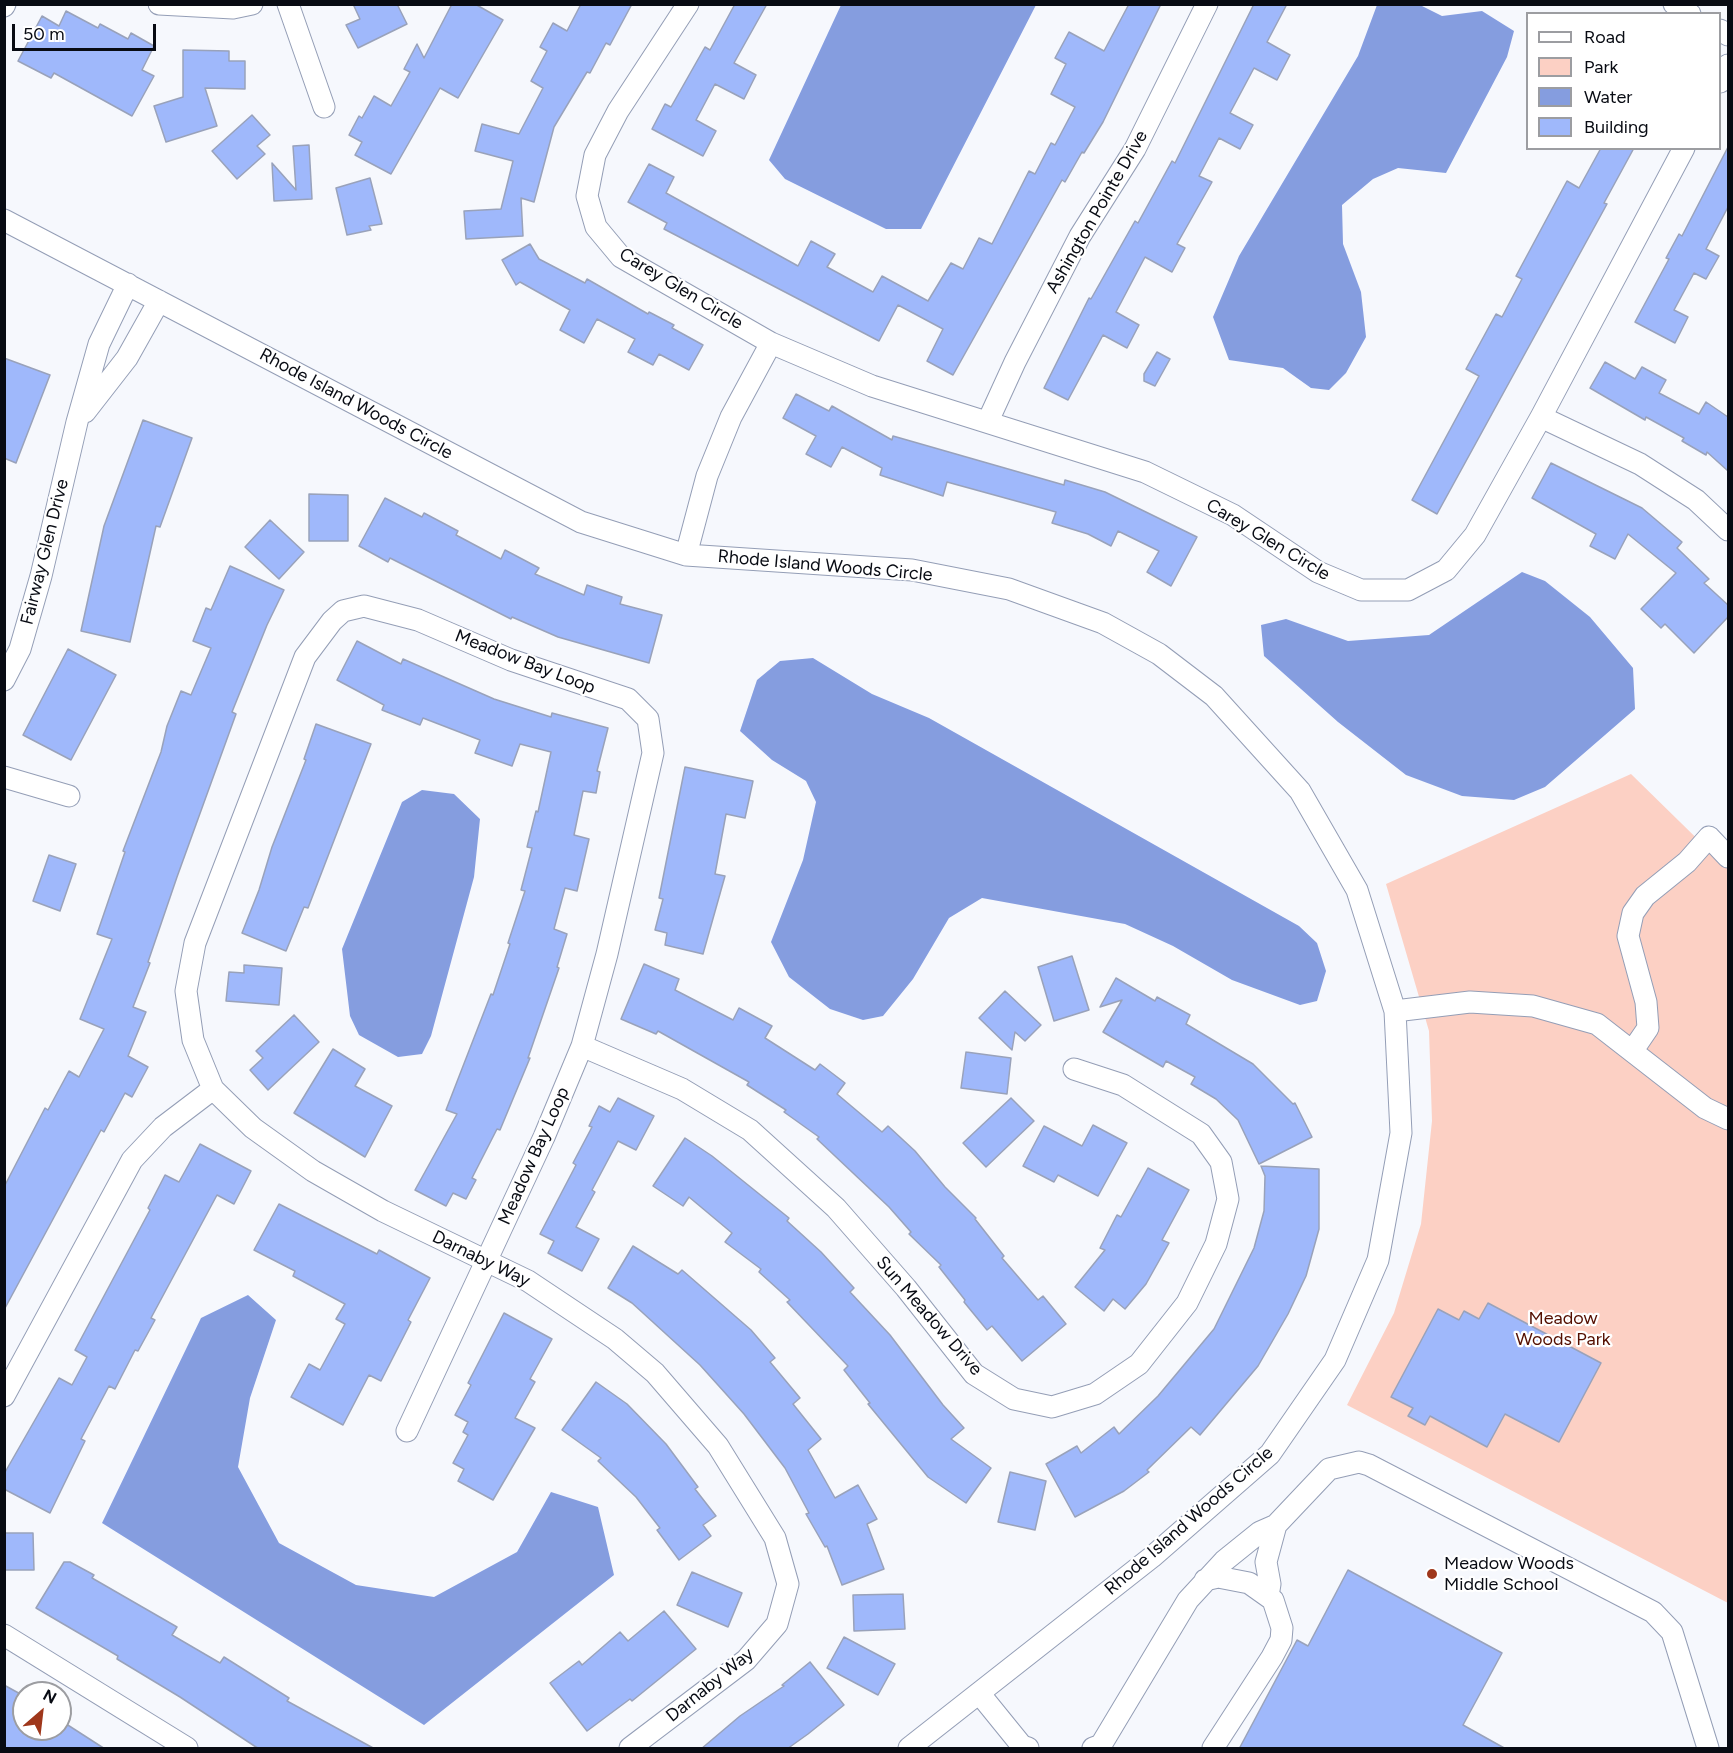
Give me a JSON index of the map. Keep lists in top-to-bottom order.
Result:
{
  "streets": {
    "street": [
      "Ashington Pointe Drive",
      "Carey Glen Circle",
      "Rhode Island Woods Circle",
      "Fairway Glen Drive",
      "Meadow Bay Loop",
      "Darnaby Way",
      "Sun Meadow Drive"
    ]
  },
  "crossings": [
    ["Ashington Pointe Drive", "Carey Glen Circle"],
    ["Rhode Island Woods Circle", "Fairway Glen Drive"],
    ["Meadow Bay Loop", "Darnaby Way"],
    ["Meadow Bay Loop", "Sun Meadow Drive"]
  ],
  "parks": ["Meadow Woods Park"],
  "places": ["Meadow Woods Middle School"],
  "legend": [
    "Road",
    "Park",
    "Water",
    "Building"
  ],
  "scale_bar": "50 m",
  "north": "top right"
}
